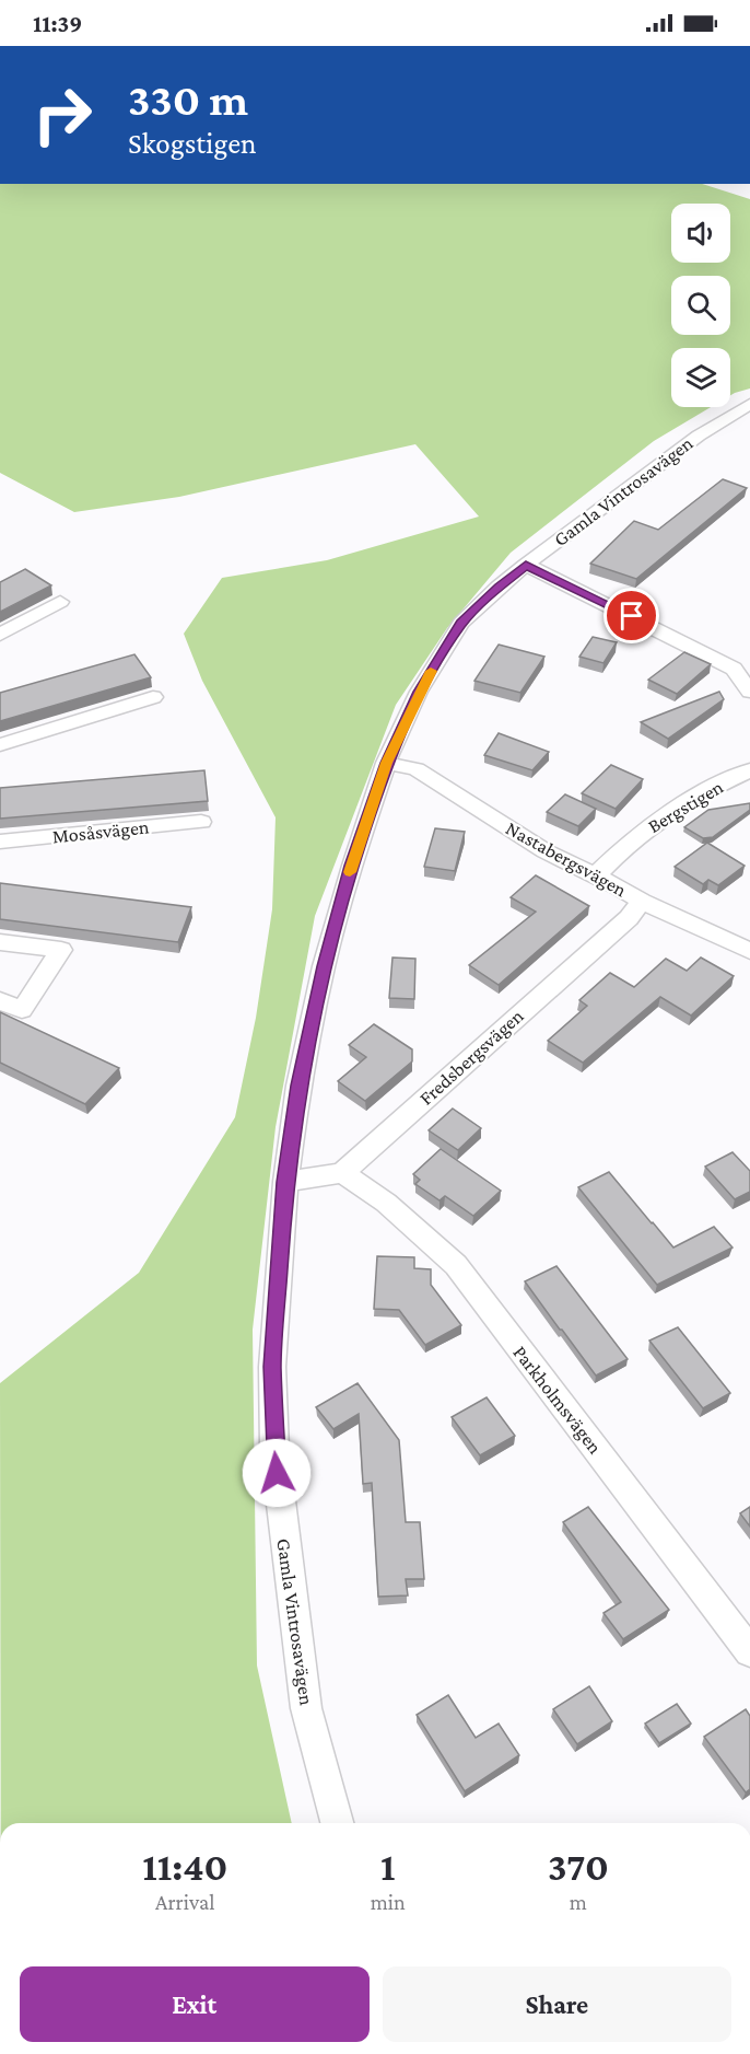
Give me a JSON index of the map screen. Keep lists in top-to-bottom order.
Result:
{
  "streets": {
    "street": [
      "Gamla Vintrosavägen",
      "Bergstigen",
      "Mosåsvägen",
      "Nastabergsvägen",
      "Fredsbergsvägen",
      "Parkholmsvägen"
    ]
  },
  "crossings": [
    ["Gamla Vintrosavägen", "Nastabergsvägen"],
    ["Bergstigen", "Nastabergsvägen"],
    ["Nastabergsvägen", "Fredsbergsvägen"],
    ["Fredsbergsvägen", "Parkholmsvägen"]
  ],
  "page": {
    "status": "11:39",
    "turn": ["330 m", "Skogstigen"],
    "eta": [
      "11:40",
      "Arrival",
      "1",
      "min",
      "370",
      "m"
    ],
    "buttons": ["Exit", "Share"]
  }
}
